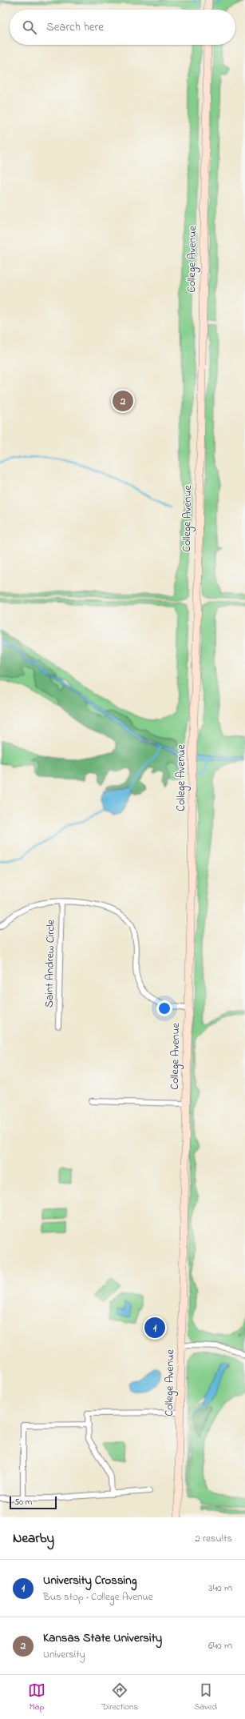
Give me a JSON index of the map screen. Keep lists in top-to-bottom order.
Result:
{
  "streets": {
    "street": ["College Avenue", "Saint Andrew Circle"]
  },
  "scale_bar": "50 m",
  "page": {
    "search": "Search here",
    "pins": ["2", "1"],
    "scale": "50 m",
    "heading": ["Nearby", "2 results"],
    "list": [
      {
        "mark": "1",
        "name": "University Crossing",
        "note": "Bus stop · College Avenue",
        "value": "340 m"
      },
      {
        "mark": "2",
        "name": "Kansas State University",
        "note": "University",
        "value": "640 m"
      }
    ],
    "nav": ["Map", "Directions", "Saved"]
  }
}
